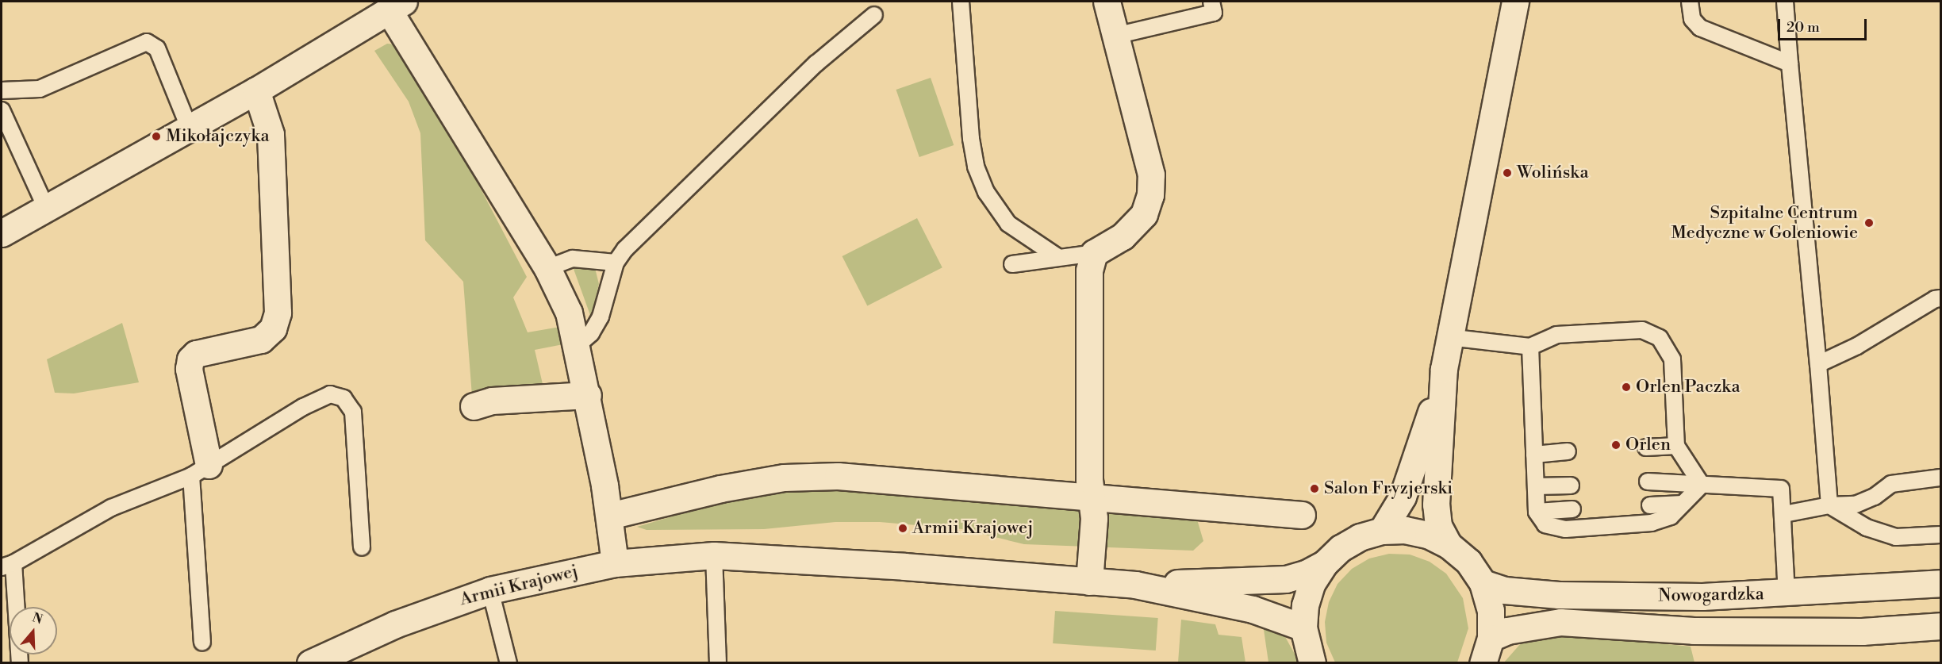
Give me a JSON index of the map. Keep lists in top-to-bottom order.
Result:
{
  "streets": {
    "street": ["Armii Krajowej", "Nowogardzka"]
  },
  "places": [
    "Mikołajczyka",
    "Wolińska",
    "Szpitalne Centrum Medyczne w Goleniowie",
    "Orlen Paczka",
    "Orlen",
    "Salon Fryzjerski",
    "Armii Krajowej"
  ],
  "scale_bar": "20 m",
  "north": "top"
}
